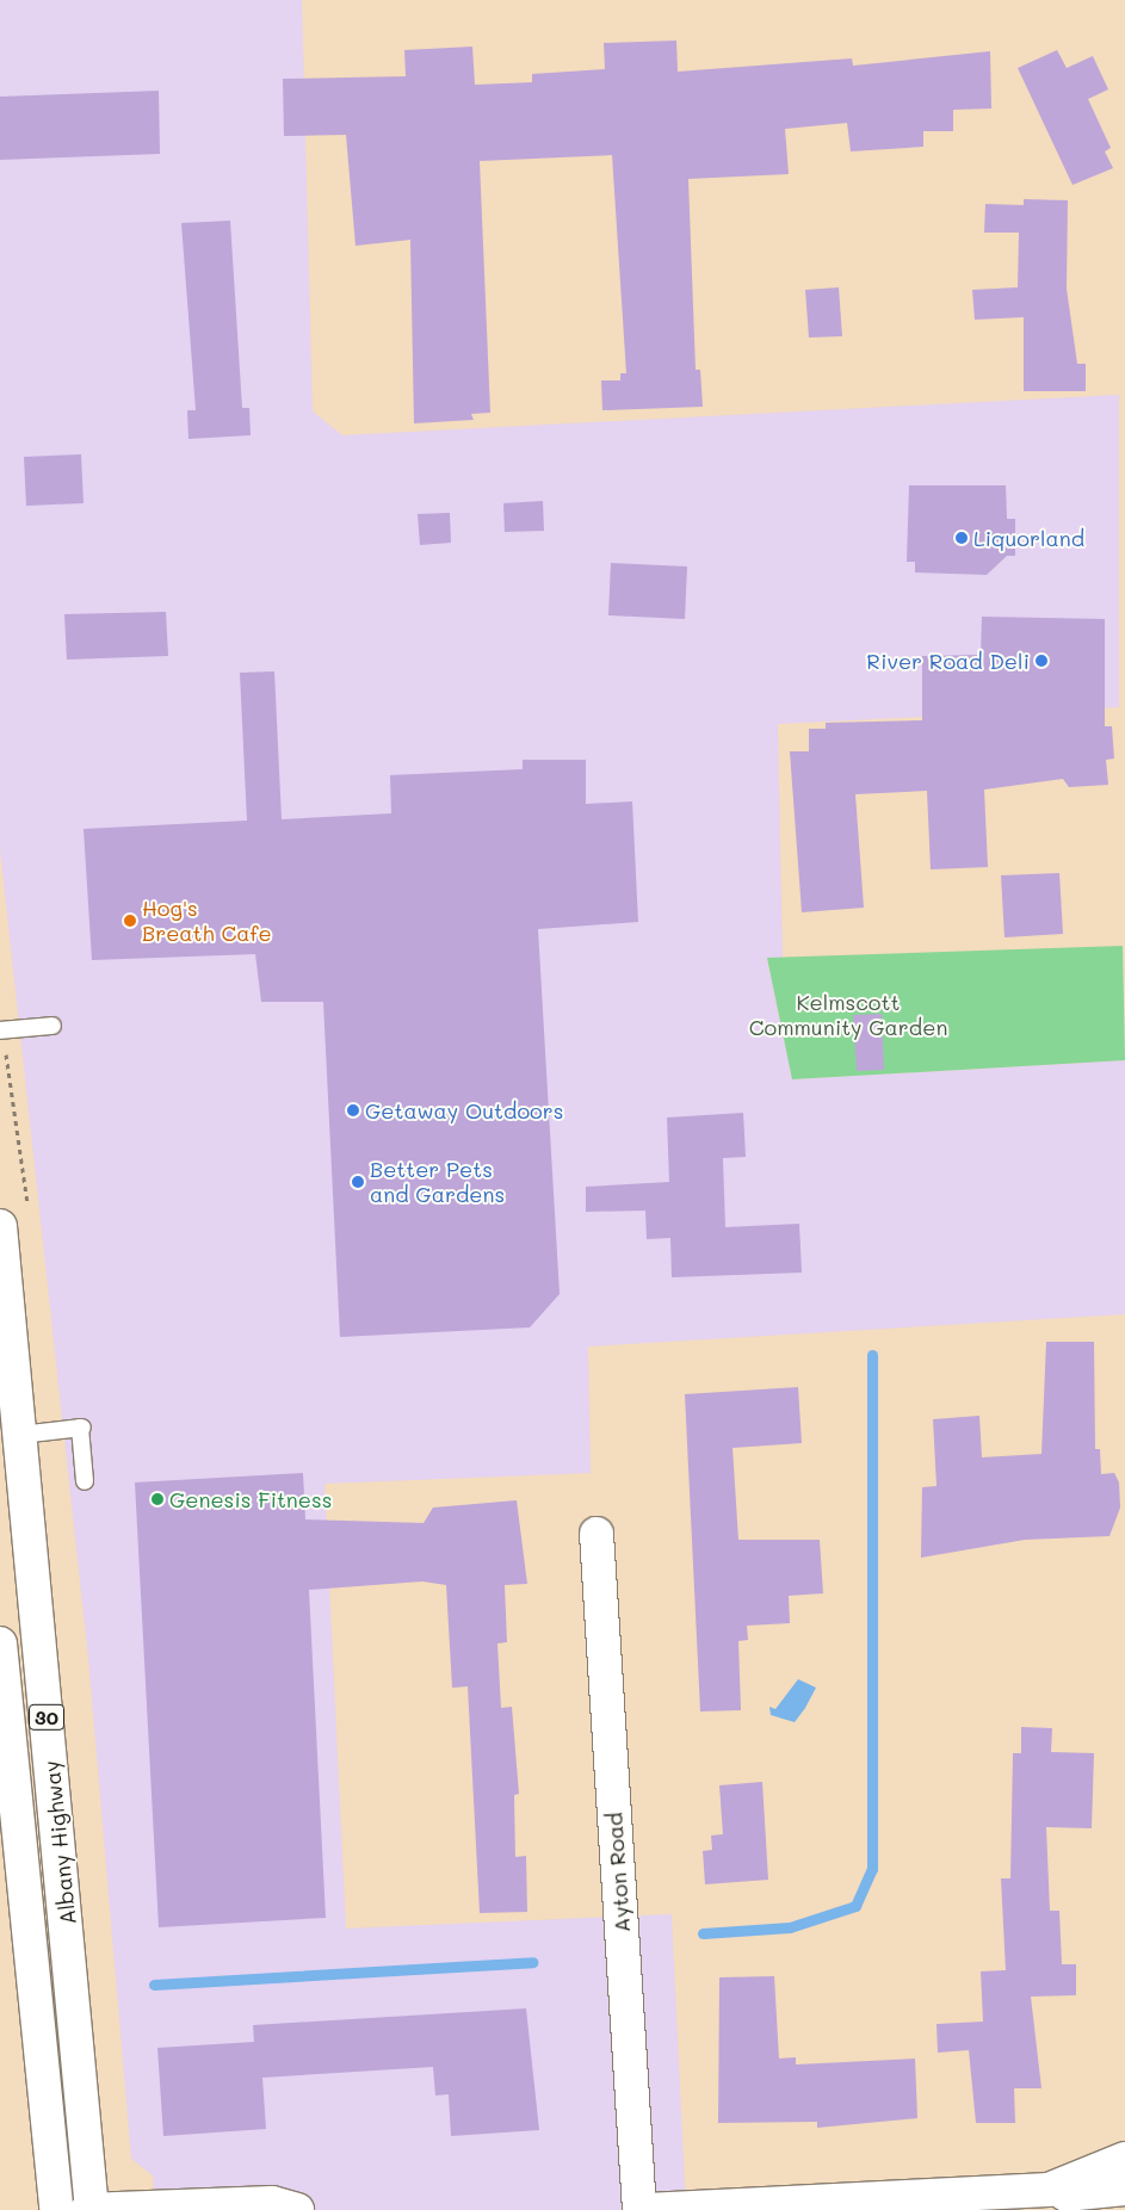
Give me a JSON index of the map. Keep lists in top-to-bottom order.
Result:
{
  "streets": {
    "main road": ["30", "Albany Highway", "Ayton Road"]
  },
  "parks": ["Kelmscott Community Garden"],
  "places": [
    "Liquorland",
    "River Road Deli",
    "Hog's Breath Cafe",
    "Getaway Outdoors",
    "Better Pets and Gardens",
    "Genesis Fitness"
  ]
}
